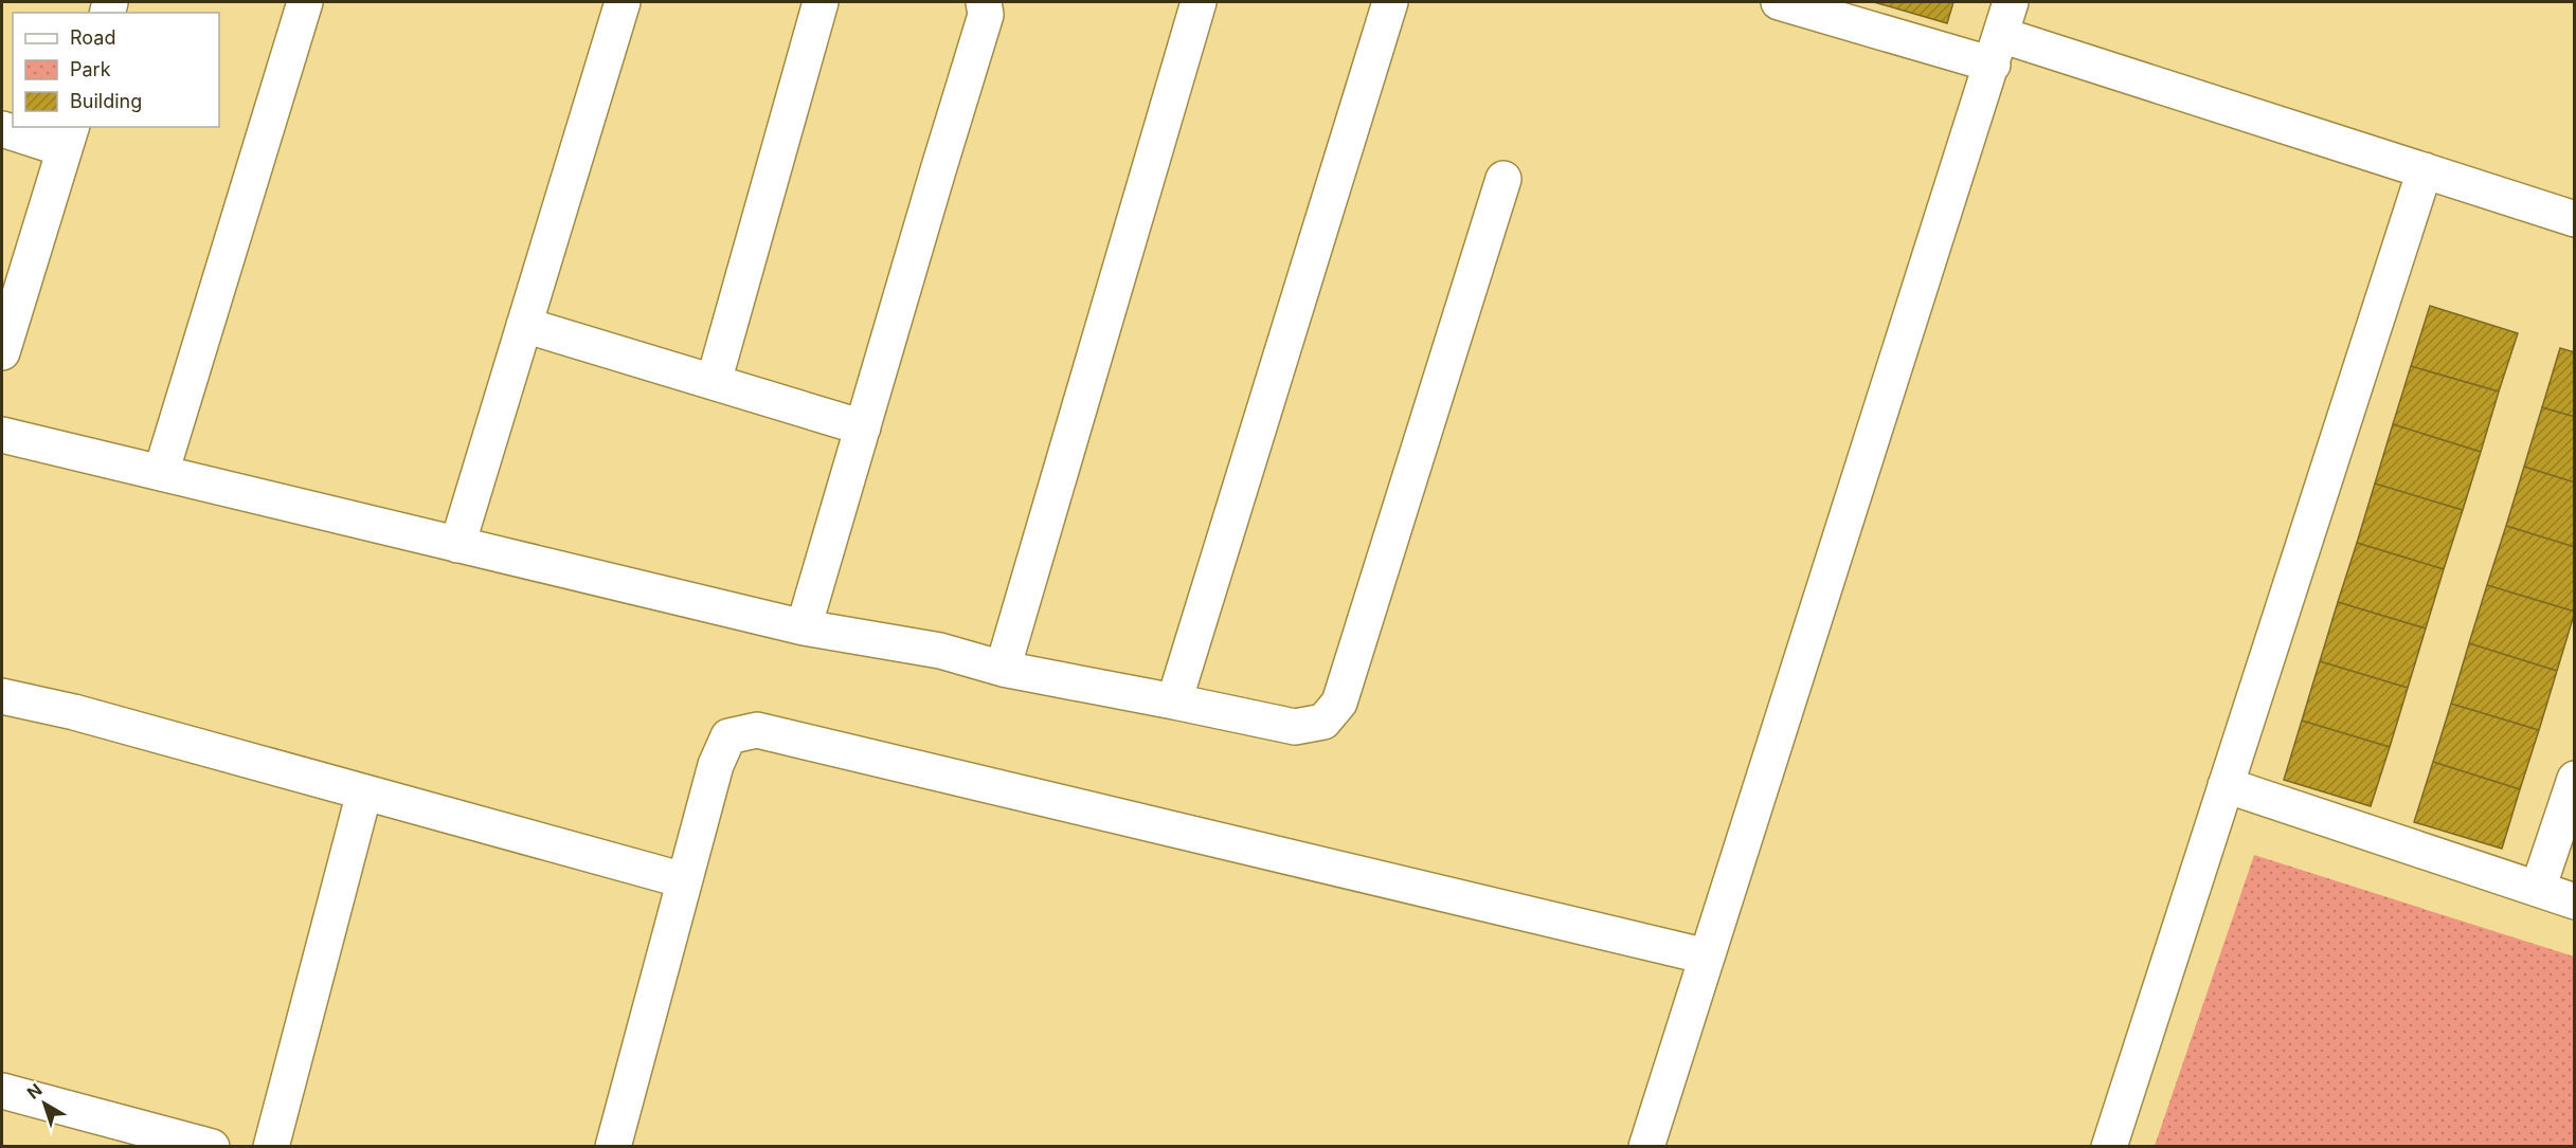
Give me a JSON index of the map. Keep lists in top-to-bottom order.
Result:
{
  "legend": ["Road", "Park", "Building"],
  "north": "top left"
}
